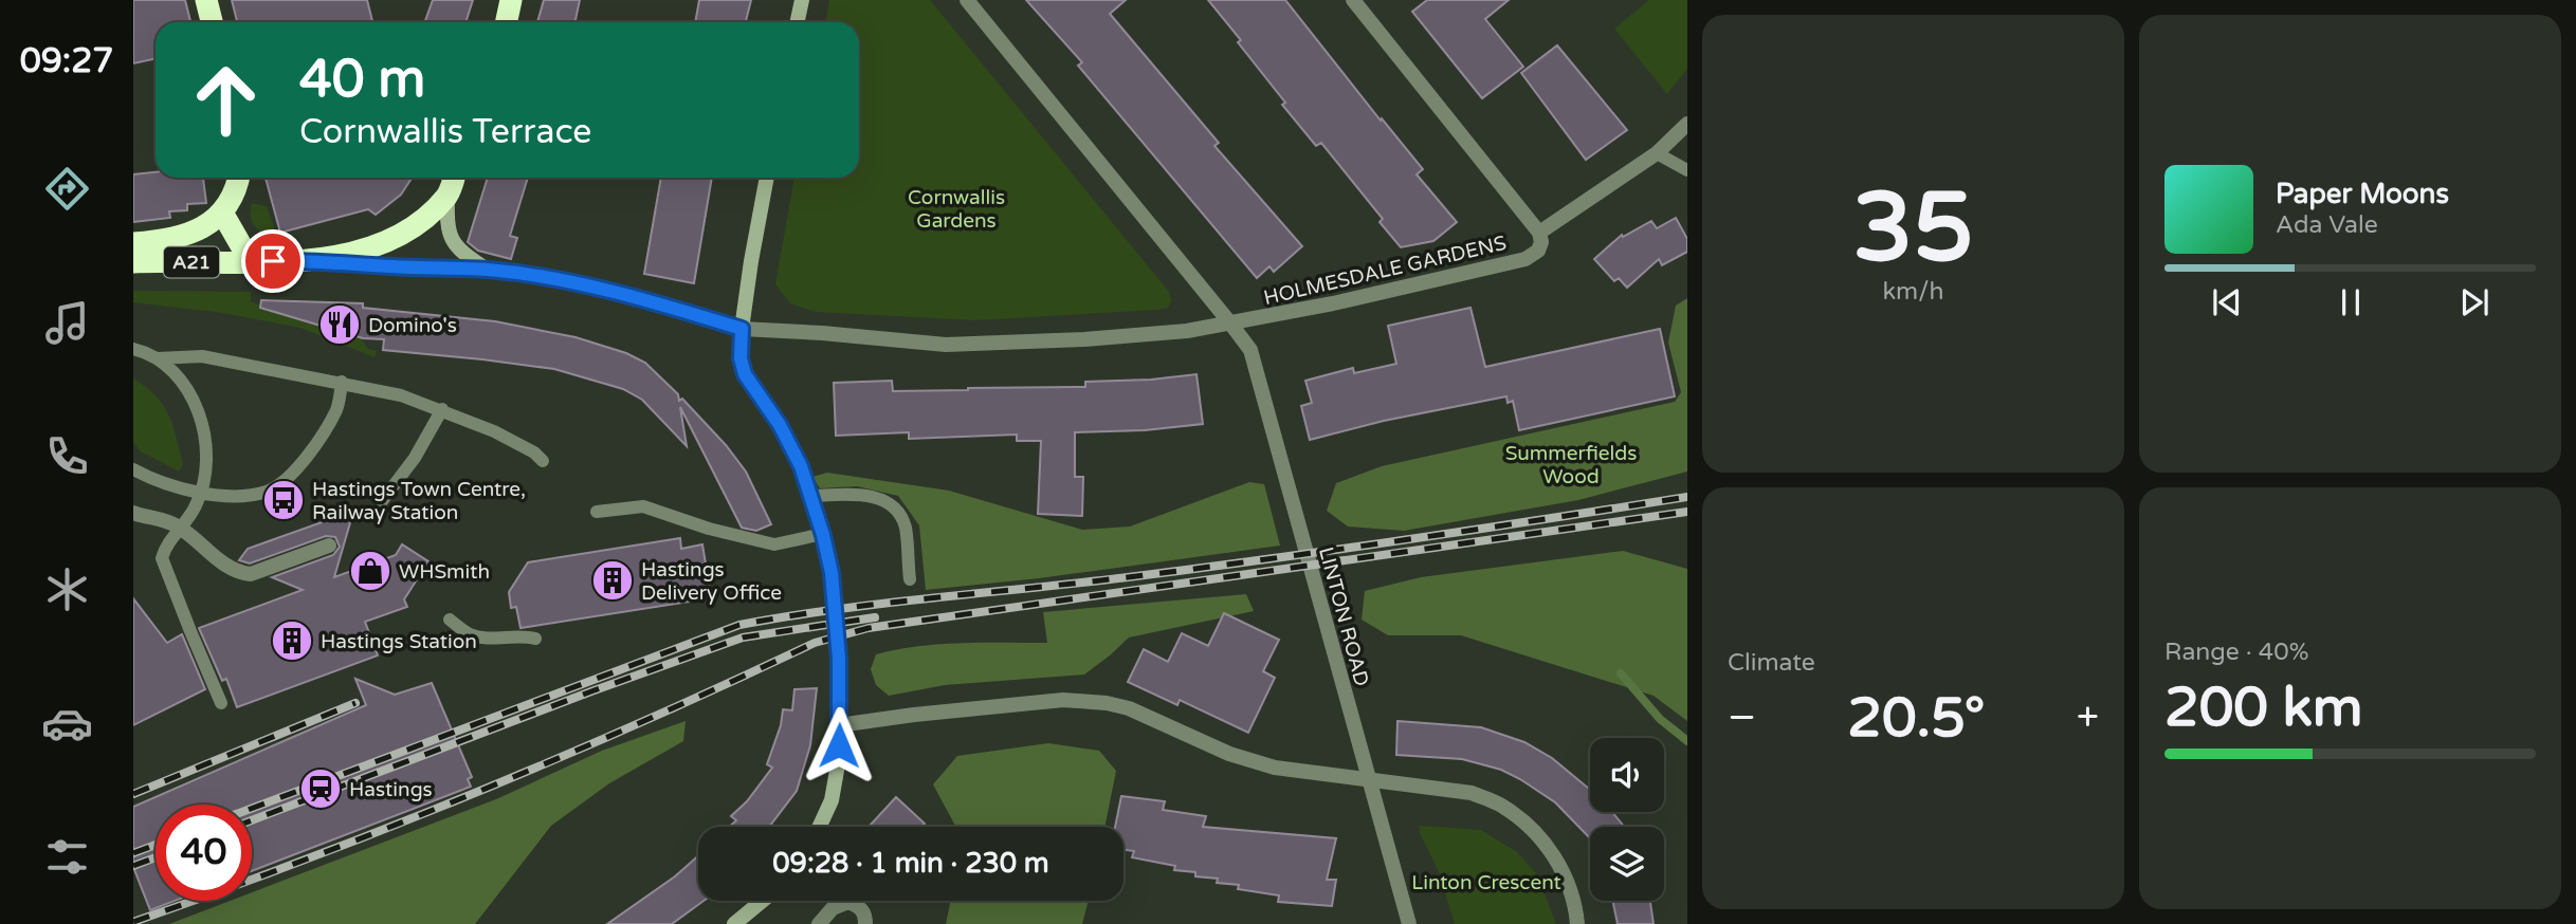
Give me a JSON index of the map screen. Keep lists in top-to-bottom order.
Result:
{
  "streets": {
    "highway": ["A21"],
    "street": ["HOLMESDALE GARDENS", "LINTON ROAD"]
  },
  "crossings": [
    ["HOLMESDALE GARDENS", "LINTON ROAD"]
  ],
  "parks": ["Cornwallis Gardens", "Summerfields Wood", "Linton Crescent"],
  "places": {
    "restaurant": ["Domino's"],
    "bus stop": ["Hastings Town Centre, Railway Station"],
    "shop": ["WHSmith"],
    "building": ["Hastings Delivery Office", "Hastings Station"],
    "station": ["Hastings"]
  },
  "page": {
    "tabs": "09:27",
    "tile": [
      ["35", "km/h"],
      "Climate",
      ["Range · 40%", "200 km"]
    ],
    "turn": ["40 m", "Cornwallis Terrace"],
    "song": ["Paper Moons", "Ada Vale"],
    "heat": ["−", "20.5°", "+"],
    "limit": "40",
    "trip": "09:28 · 1 min · 230 m"
  }
}
